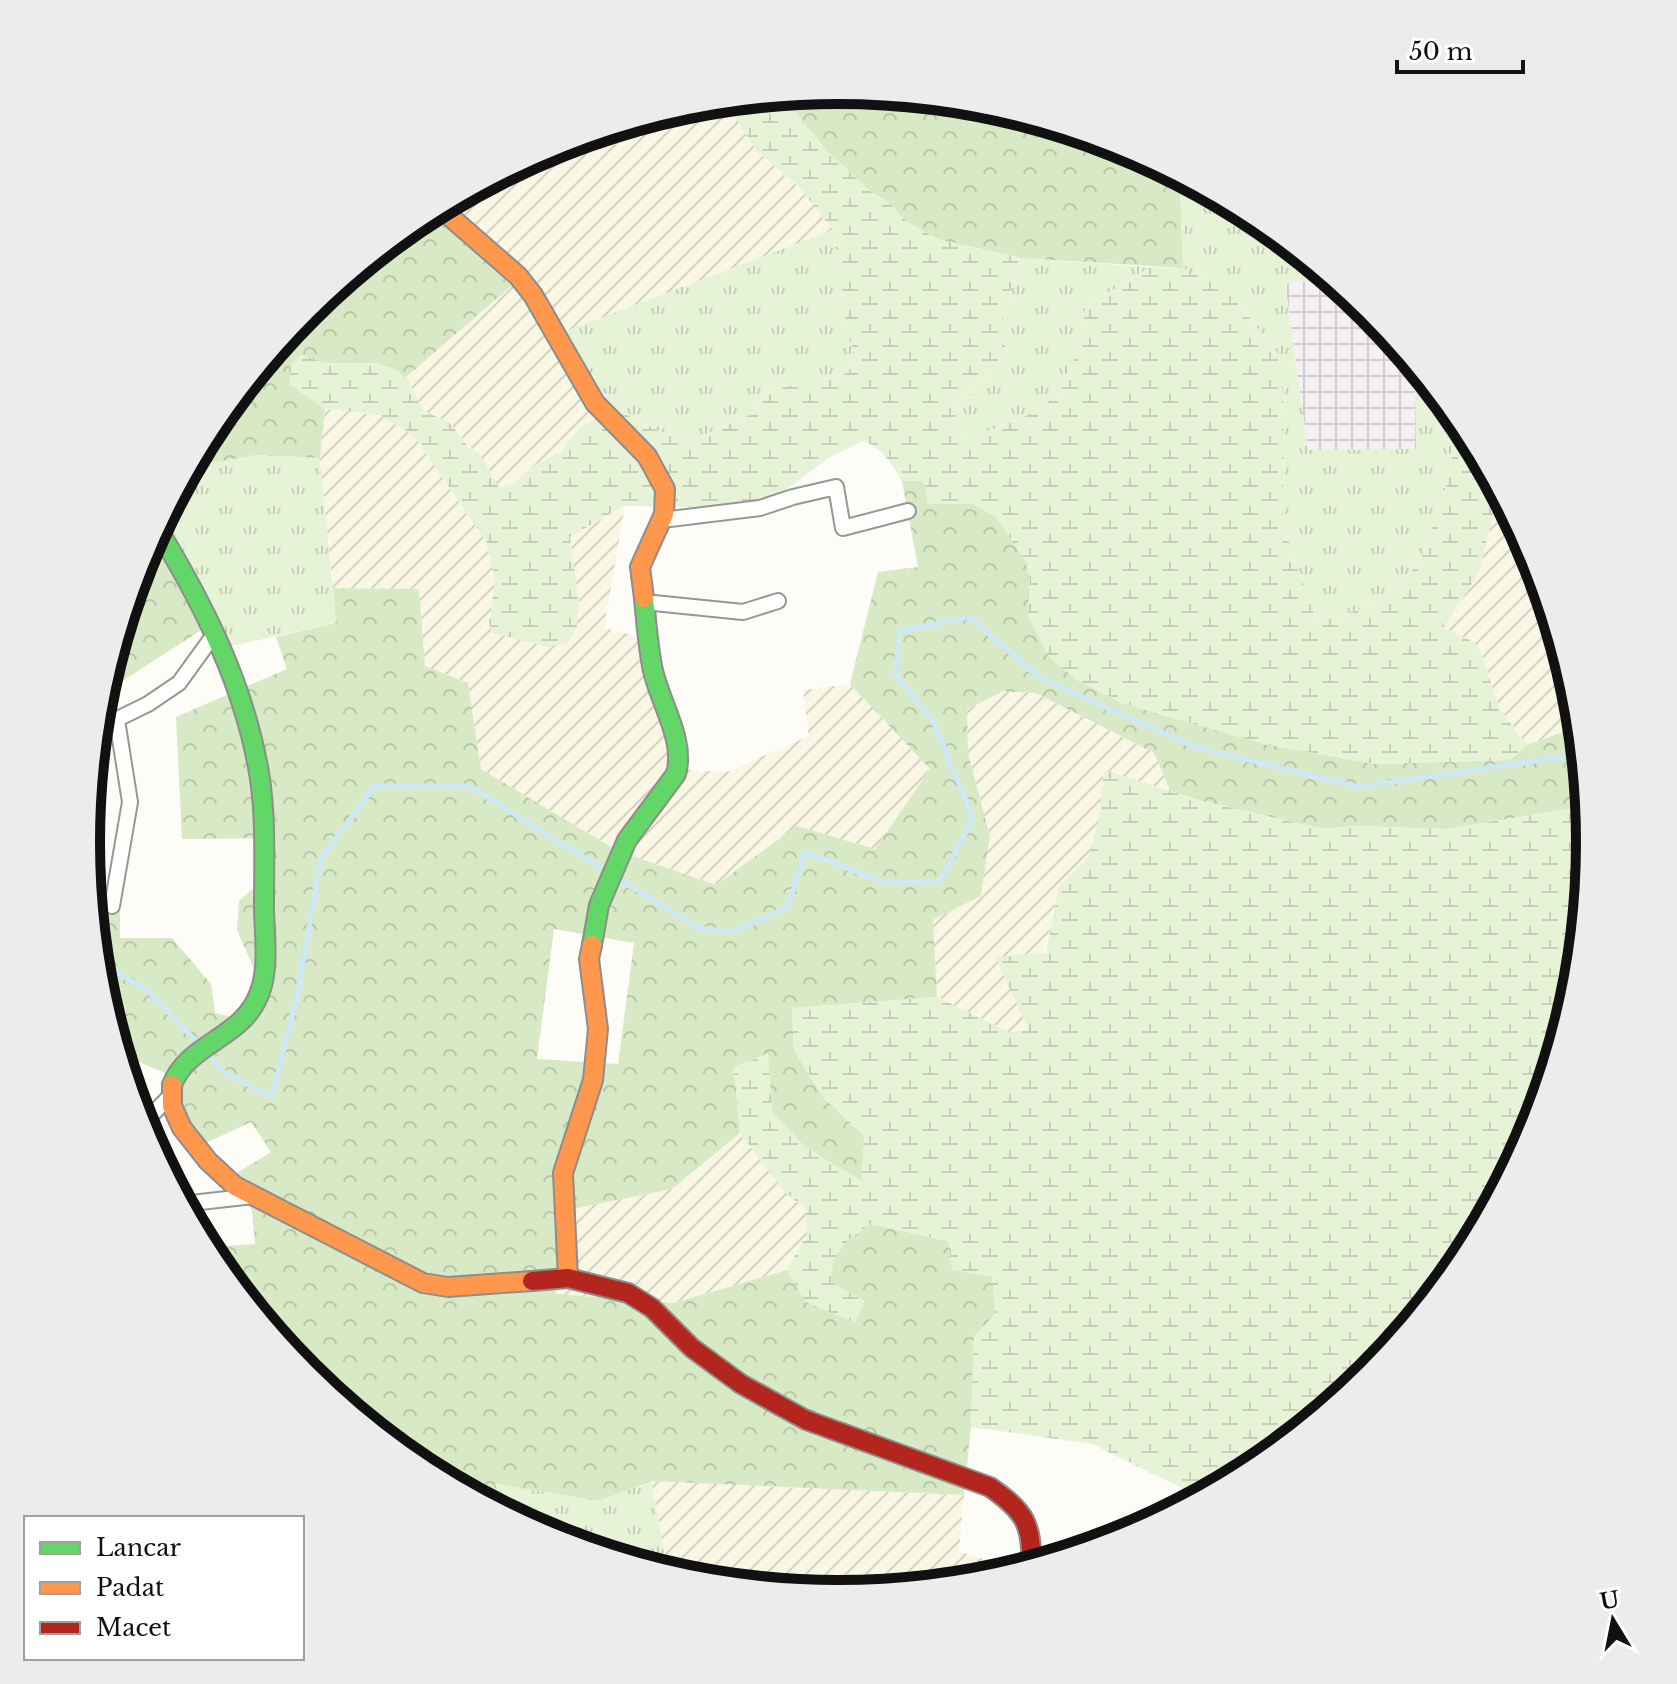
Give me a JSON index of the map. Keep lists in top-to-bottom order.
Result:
{
  "legend": ["Lancar", "Padat", "Macet"],
  "scale_bar": "50 m",
  "north": "top"
}
